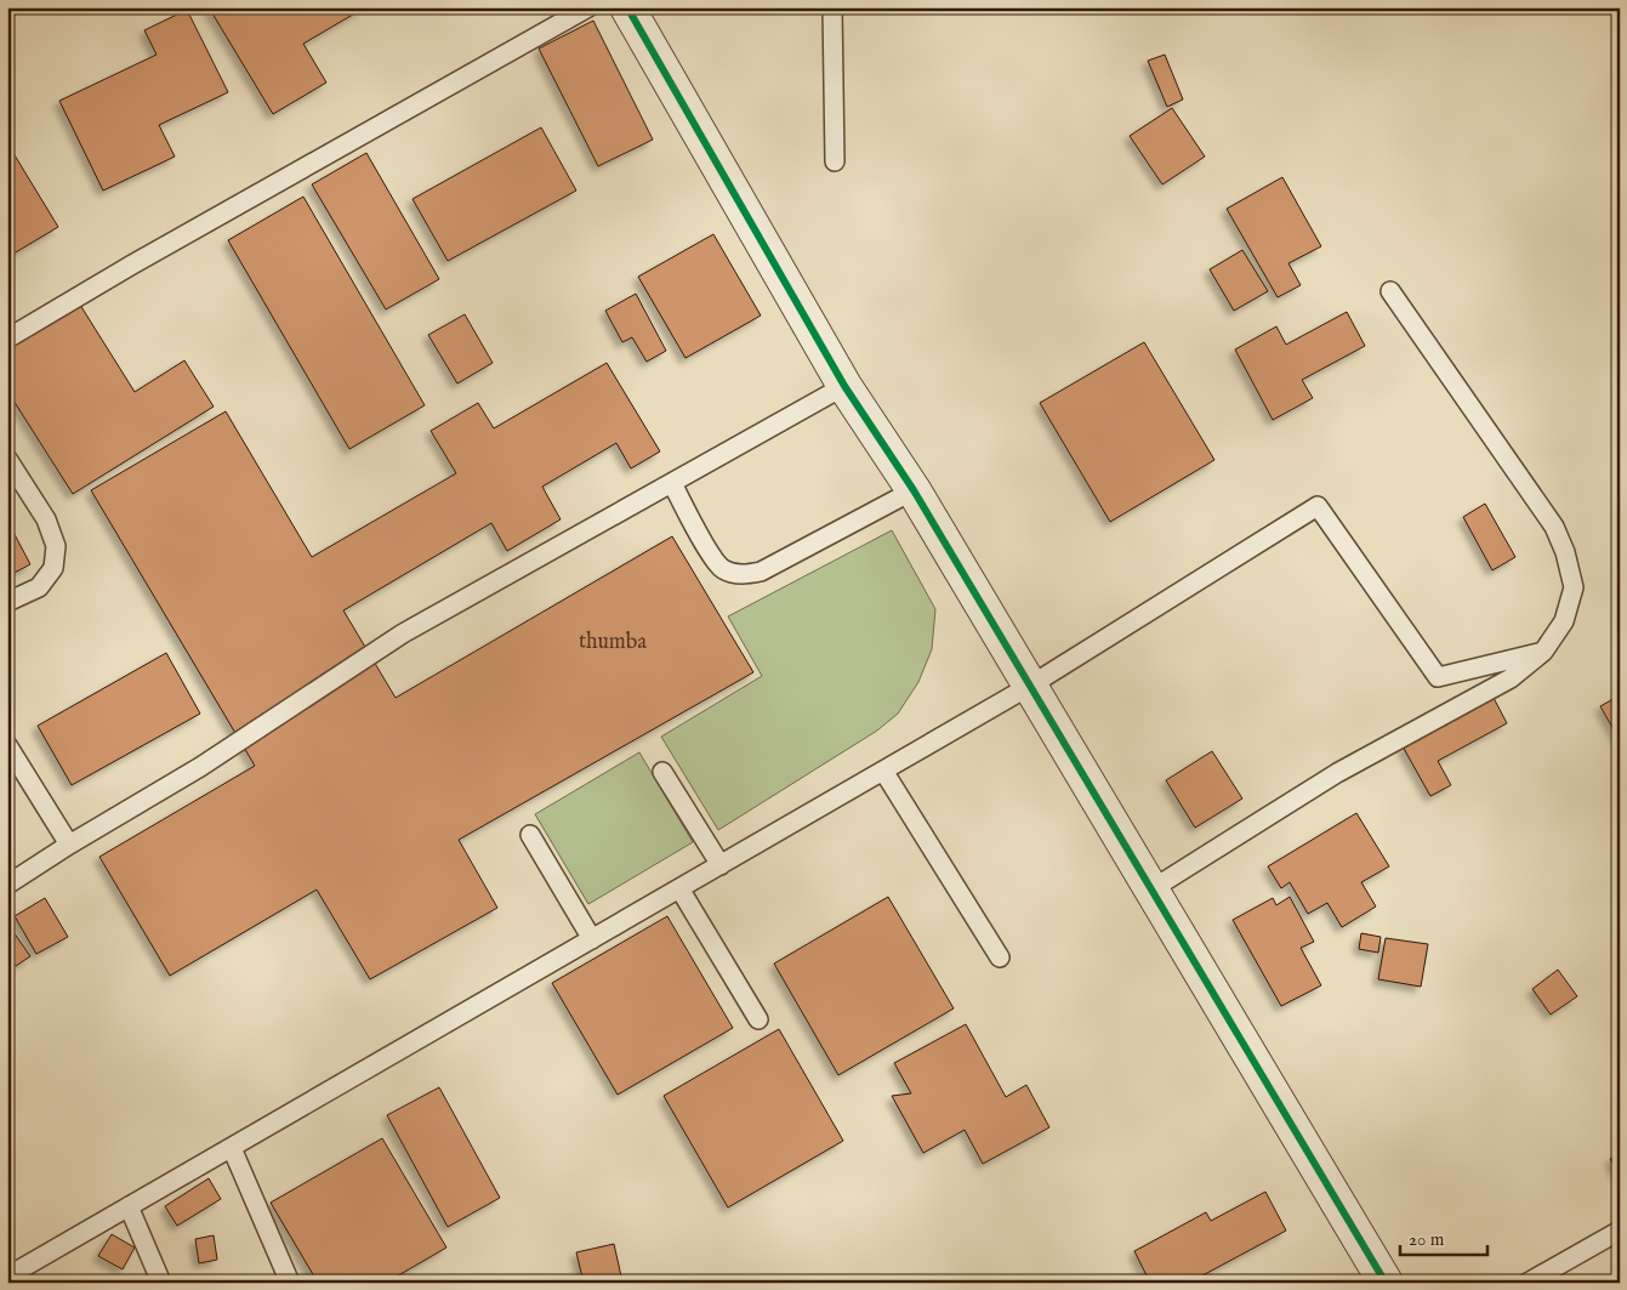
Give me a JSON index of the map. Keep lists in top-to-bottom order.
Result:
{
  "house_numbers": ["thumba"],
  "scale_bar": "20 m"
}
